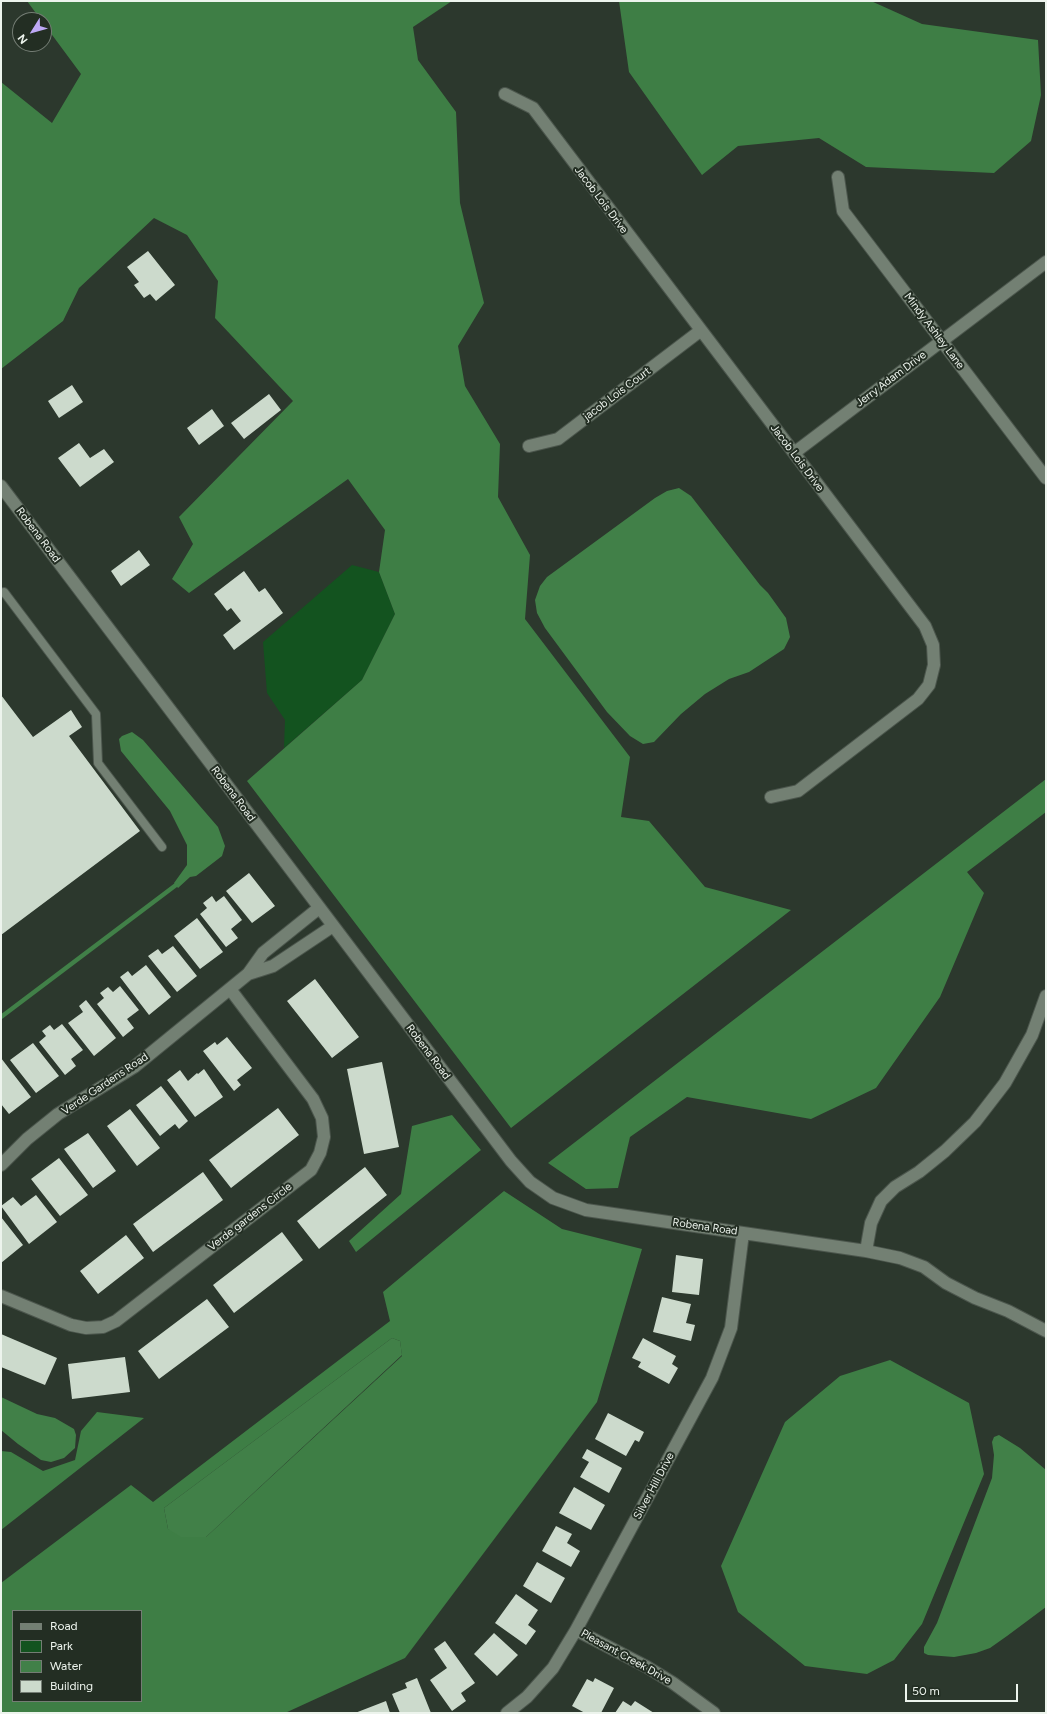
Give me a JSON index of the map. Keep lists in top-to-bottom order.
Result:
{
  "streets": {
    "street": [
      "Jacob Lois Drive",
      "Mindy Ashley Lane",
      "Jerry Adam Drive",
      "jacob Lois Court",
      "Robena Road",
      "Verde Gardens Road",
      "Verde gardens Circle",
      "Silver Hill Drive",
      "Pleasant Creek Drive"
    ]
  },
  "crossings": [
    ["Jacob Lois Drive", "Jerry Adam Drive"],
    ["Jacob Lois Drive", "jacob Lois Court"],
    ["Mindy Ashley Lane", "Jerry Adam Drive"],
    ["Robena Road", "Verde Gardens Road"],
    ["Robena Road", "Silver Hill Drive"],
    ["Verde Gardens Road", "Verde gardens Circle"],
    ["Silver Hill Drive", "Pleasant Creek Drive"]
  ],
  "legend": [
    "Road",
    "Park",
    "Water",
    "Building"
  ],
  "scale_bar": "50 m",
  "north": "bottom left"
}
